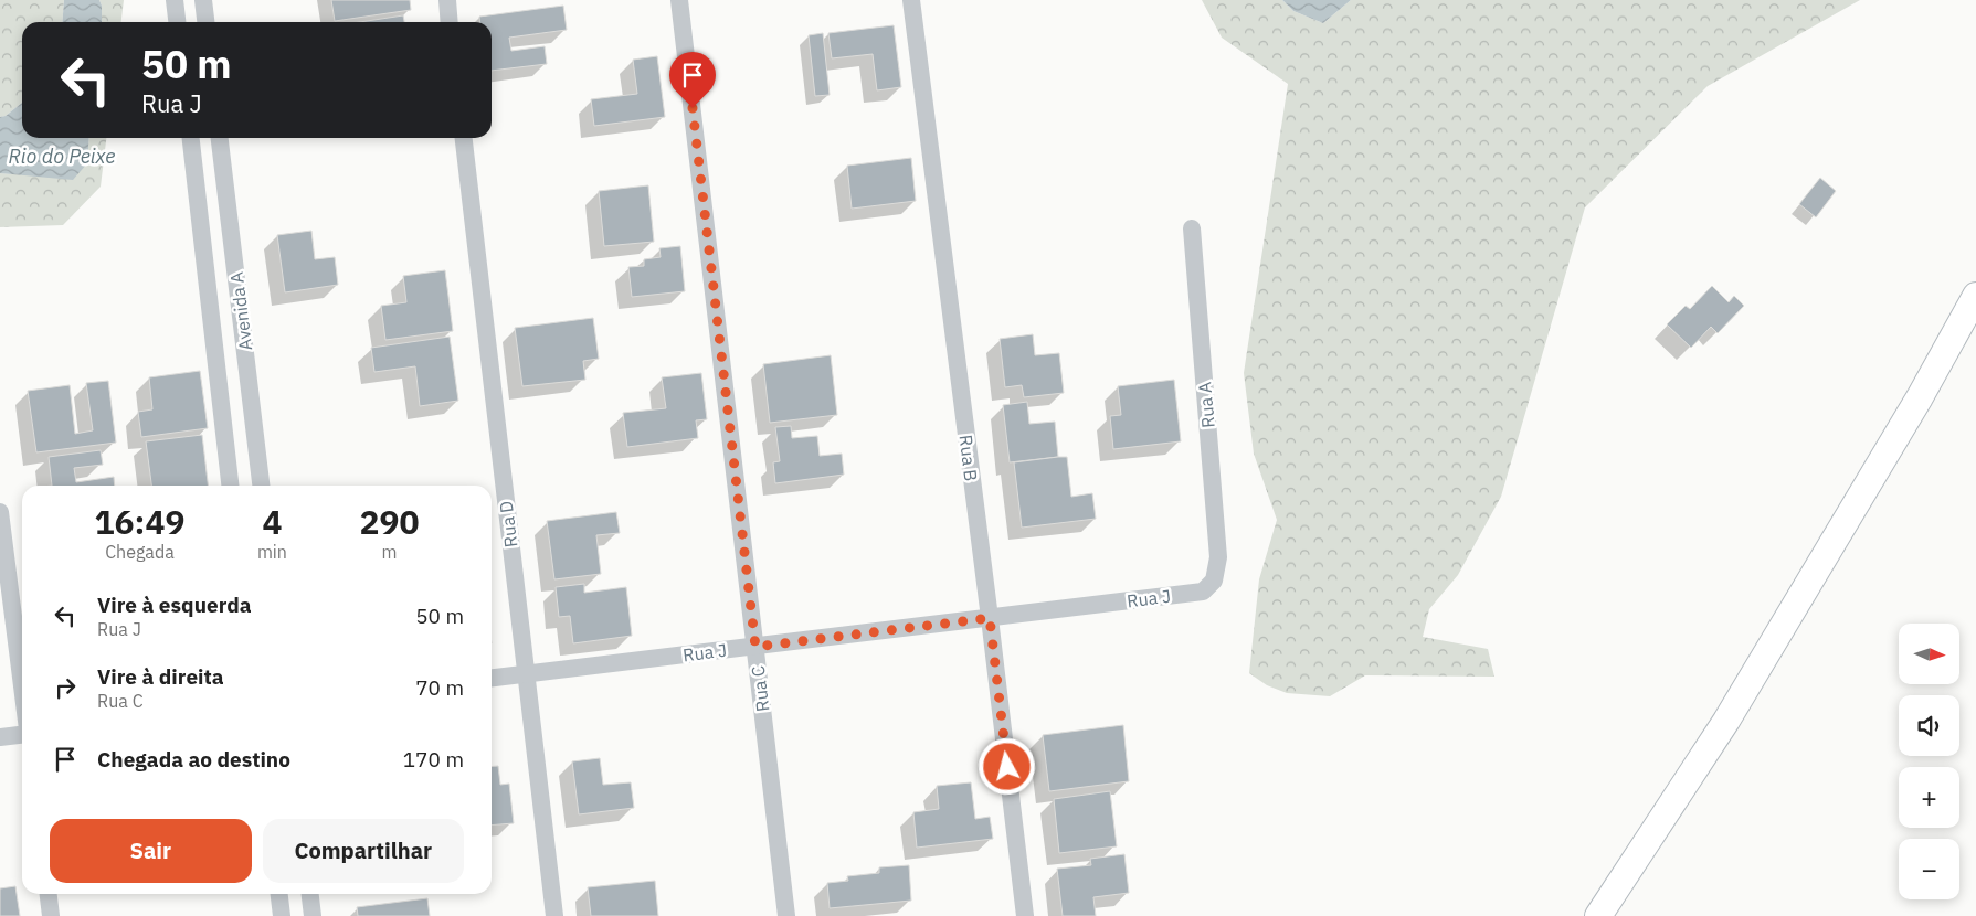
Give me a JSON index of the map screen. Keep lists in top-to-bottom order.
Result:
{
  "streets": {
    "street": [
      "Avenida A",
      "Rua A",
      "Rua B",
      "Rua D",
      "Rua J",
      "Rua C"
    ]
  },
  "crossings": [
    ["Rua A", "Rua J"],
    ["Rua B", "Rua J"],
    ["Rua D", "Rua J"],
    ["Rua J", "Rua C"]
  ],
  "water": ["Rio do Peixe"],
  "north": "right",
  "page": {
    "turn": ["50 m", "Rua J"],
    "eta": [
      "16:49",
      "Chegada",
      "4",
      "min",
      "290",
      "m"
    ],
    "list": [
      {
        "name": "Vire à esquerda",
        "note": "Rua J",
        "value": "50 m"
      },
      {
        "name": "Vire à direita",
        "note": "Rua C",
        "value": "70 m"
      },
      {
        "name": "Chegada ao destino",
        "value": "170 m"
      }
    ],
    "map_buttons": ["+", "−"],
    "buttons": ["Sair", "Compartilhar"]
  }
}
